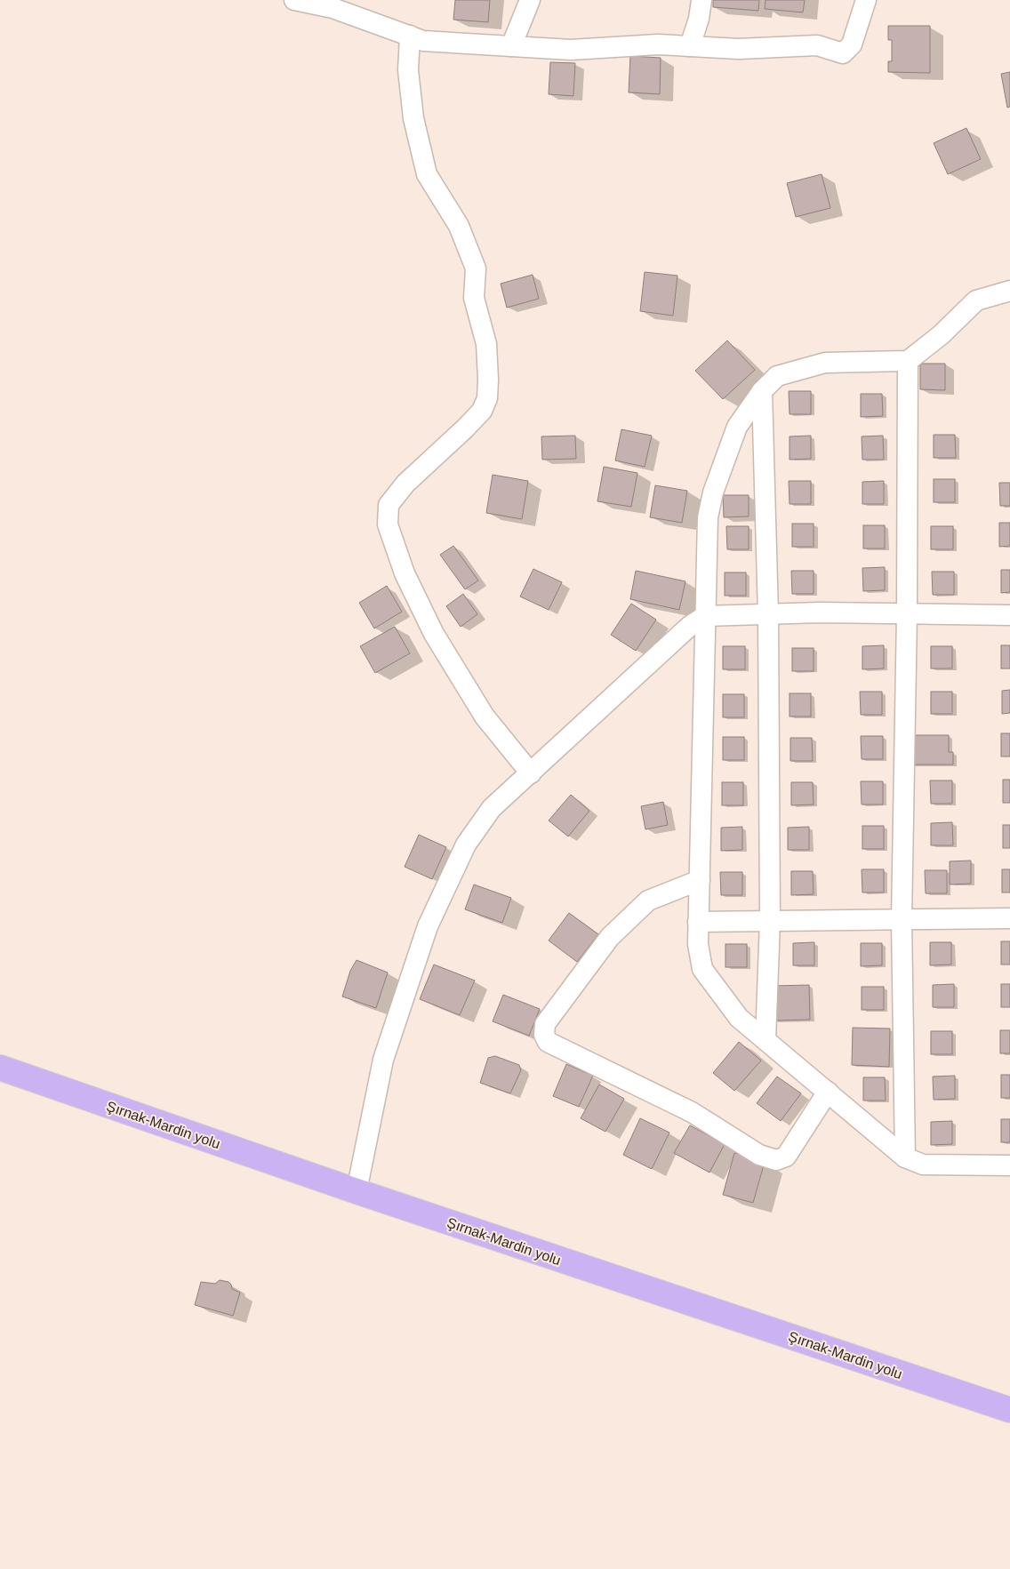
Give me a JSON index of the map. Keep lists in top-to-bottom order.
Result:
{
  "streets": {
    "main road": ["Şırnak-Mardin yolu"]
  }
}
